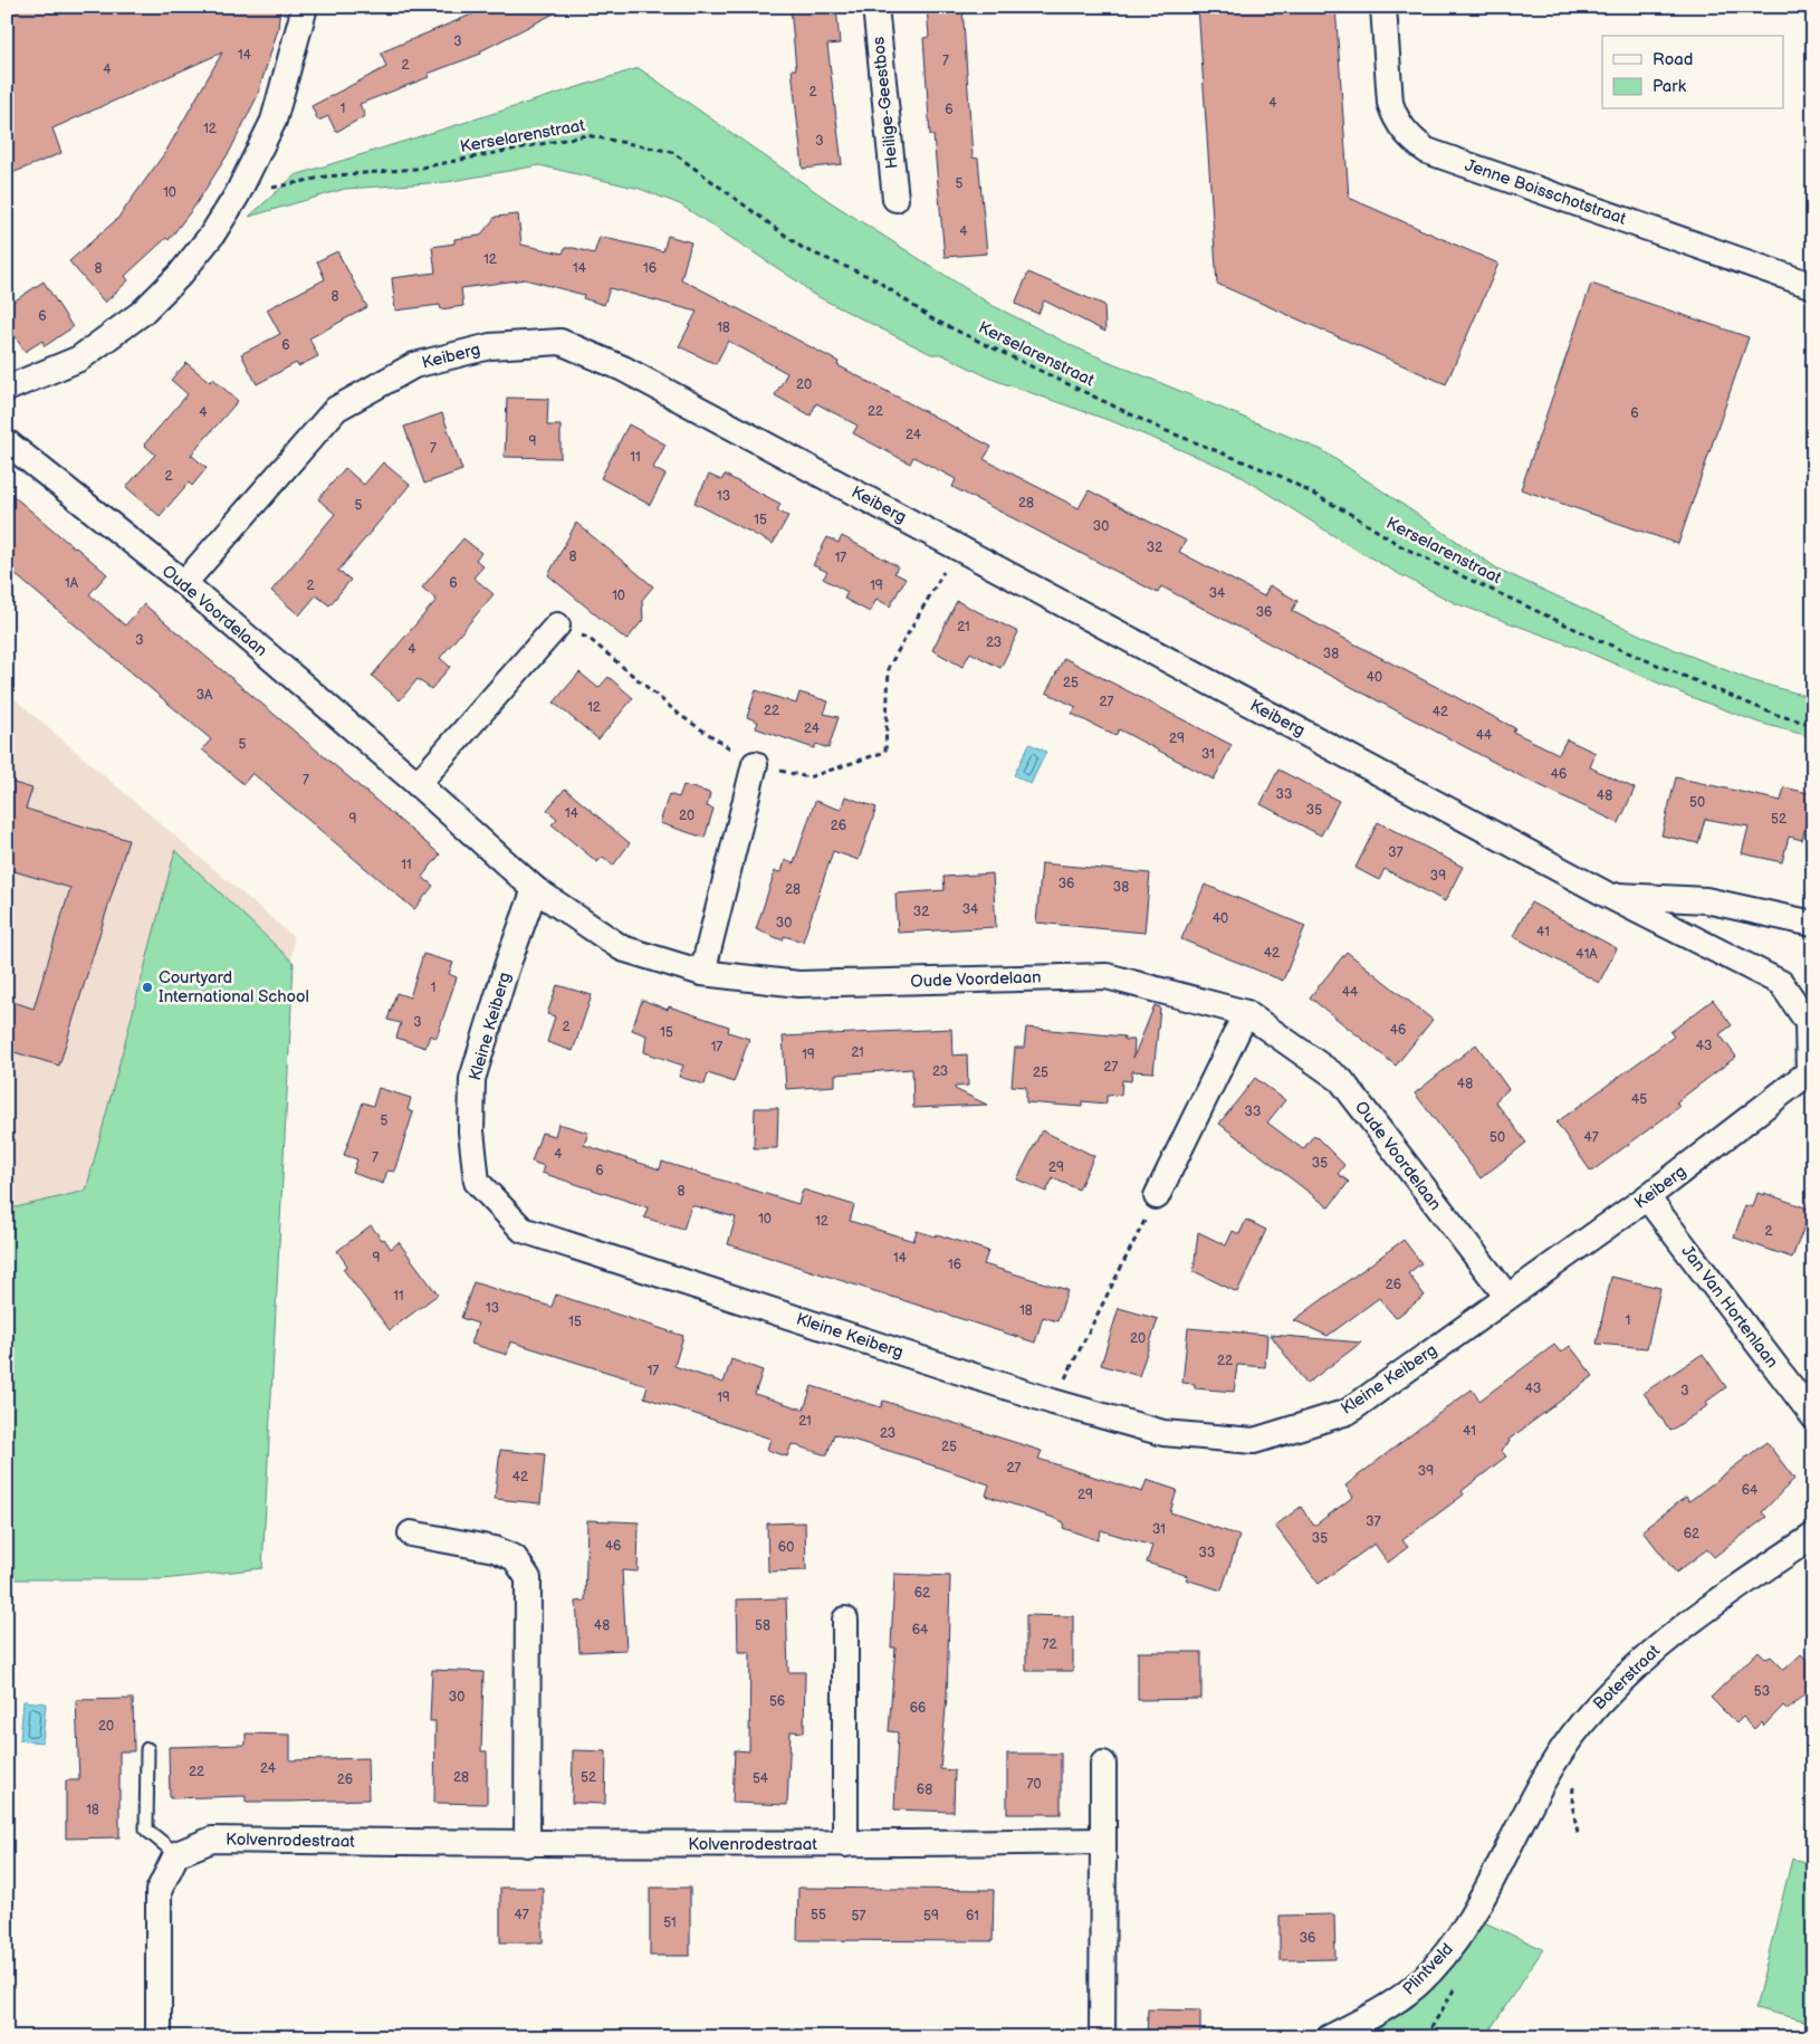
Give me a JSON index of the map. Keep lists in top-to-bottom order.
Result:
{
  "streets": {
    "street": [
      "Heilige-Geestbos",
      "Jenne Boisschotstraat",
      "Keiberg",
      "Oude Voordelaan",
      "Kleine Keiberg",
      "Jan Van Hortenlaan",
      "Boterstraat",
      "Kolvenrodestraat",
      "Plintveld"
    ],
    "path": ["Kerselarenstraat"]
  },
  "crossings": [
    ["Keiberg", "Oude Voordelaan"],
    ["Keiberg", "Kleine Keiberg"],
    ["Keiberg", "Jan Van Hortenlaan"],
    ["Oude Voordelaan", "Kleine Keiberg"],
    ["Boterstraat", "Plintveld"]
  ],
  "places": ["Courtyard International School"],
  "house_numbers": [
    "3",
    "14",
    "7",
    "2",
    "4",
    "2",
    "4",
    "1",
    "6",
    "12",
    "3",
    "5",
    "10",
    "4",
    "12",
    "8",
    "14",
    "16",
    "8",
    "6",
    "18",
    "6",
    "20",
    "22",
    "4",
    "6",
    "24",
    "9",
    "7",
    "11",
    "2",
    "13",
    "28",
    "5",
    "15",
    "30",
    "32",
    "8",
    "17",
    "1A",
    "6",
    "2",
    "19",
    "34",
    "10",
    "36",
    "21",
    "3",
    "23",
    "4",
    "38",
    "40",
    "25",
    "3A",
    "27",
    "12",
    "22",
    "42",
    "24",
    "44",
    "29",
    "5",
    "31",
    "46",
    "7",
    "33",
    "48",
    "50",
    "35",
    "14",
    "20",
    "9",
    "52",
    "26",
    "37",
    "11",
    "39",
    "36",
    "38",
    "28",
    "34",
    "32",
    "40",
    "30",
    "41",
    "42",
    "41A",
    "1",
    "44",
    "3",
    "2",
    "46",
    "15",
    "43",
    "17",
    "21",
    "19",
    "27",
    "23",
    "25",
    "48",
    "45",
    "33",
    "5",
    "50",
    "47",
    "4",
    "7",
    "35",
    "29",
    "6",
    "8",
    "10",
    "12",
    "2",
    "9",
    "14",
    "16",
    "26",
    "11",
    "13",
    "18",
    "1",
    "15",
    "20",
    "22",
    "17",
    "43",
    "3",
    "19",
    "21",
    "41",
    "23",
    "25",
    "27",
    "39",
    "42",
    "64",
    "29",
    "37",
    "31",
    "62",
    "35",
    "46",
    "60",
    "33",
    "62",
    "48",
    "58",
    "64",
    "72",
    "53",
    "30",
    "56",
    "66",
    "20",
    "24",
    "22",
    "28",
    "52",
    "54",
    "26",
    "70",
    "68",
    "18",
    "47",
    "55",
    "57",
    "59",
    "61",
    "51",
    "36"
  ],
  "legend": ["Road", "Park"]
}
